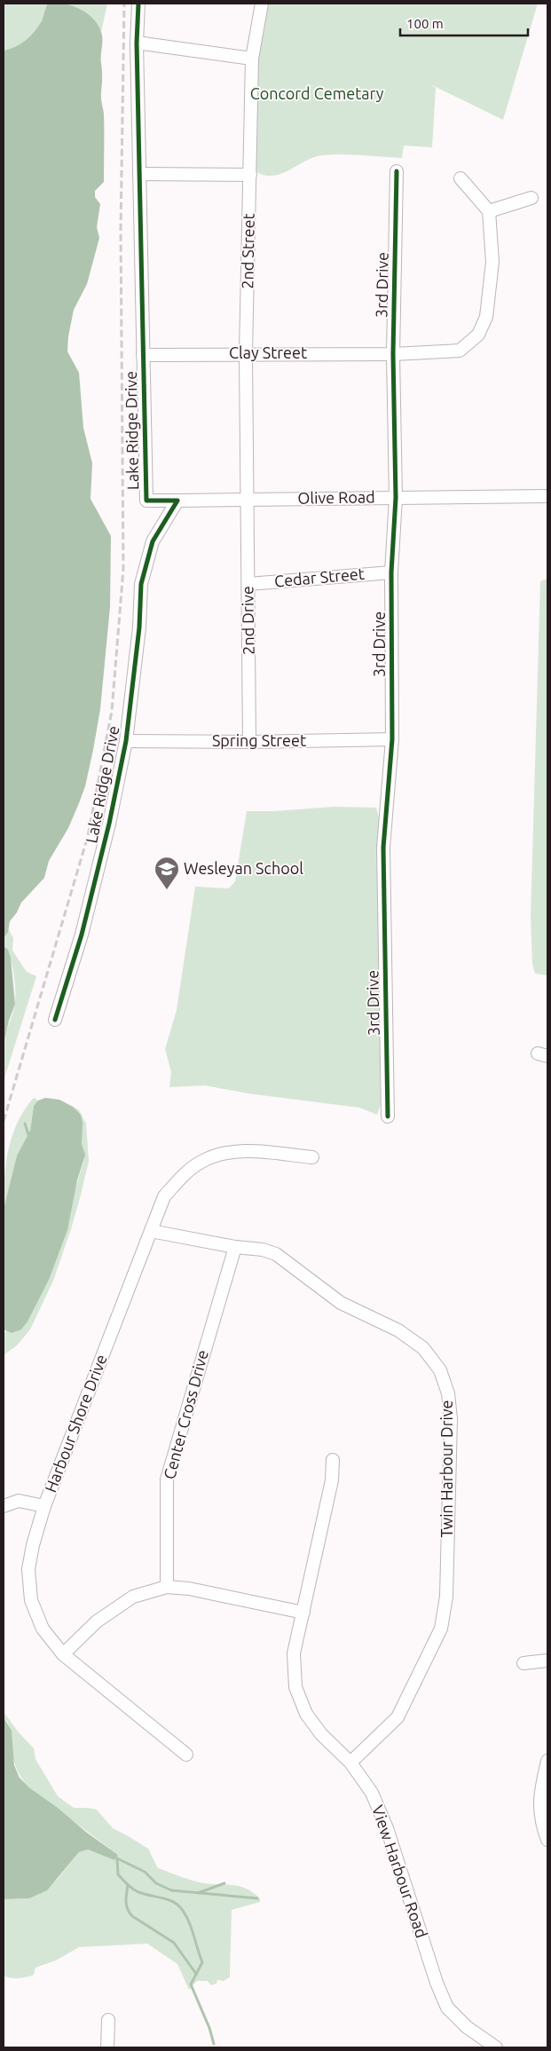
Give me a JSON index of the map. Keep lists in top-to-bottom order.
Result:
{
  "streets": {
    "street": [
      "2nd Street",
      "3rd Drive",
      "Clay Street",
      "Lake Ridge Drive",
      "Olive Road",
      "Cedar Street",
      "2nd Drive",
      "Spring Street",
      "Center Cross Drive",
      "Harbour Shore Drive",
      "Twin Harbour Drive",
      "View Harbour Road"
    ]
  },
  "crossings": [
    ["2nd Street", "Clay Street"],
    ["2nd Street", "Olive Road"],
    ["2nd Street", "2nd Drive"],
    ["3rd Drive", "Clay Street"],
    ["3rd Drive", "Olive Road"],
    ["3rd Drive", "Cedar Street"],
    ["3rd Drive", "Spring Street"],
    ["Clay Street", "Lake Ridge Drive"],
    ["Lake Ridge Drive", "Olive Road"],
    ["Lake Ridge Drive", "Spring Street"],
    ["Olive Road", "2nd Drive"],
    ["Cedar Street", "2nd Drive"],
    ["2nd Drive", "Spring Street"],
    ["Center Cross Drive", "Twin Harbour Drive"],
    ["Harbour Shore Drive", "Twin Harbour Drive"],
    ["Twin Harbour Drive", "View Harbour Road"]
  ],
  "parks": ["Concord Cemetary"],
  "places": {
    "school or university": ["Wesleyan School"]
  },
  "scale_bar": "100 m"
}
